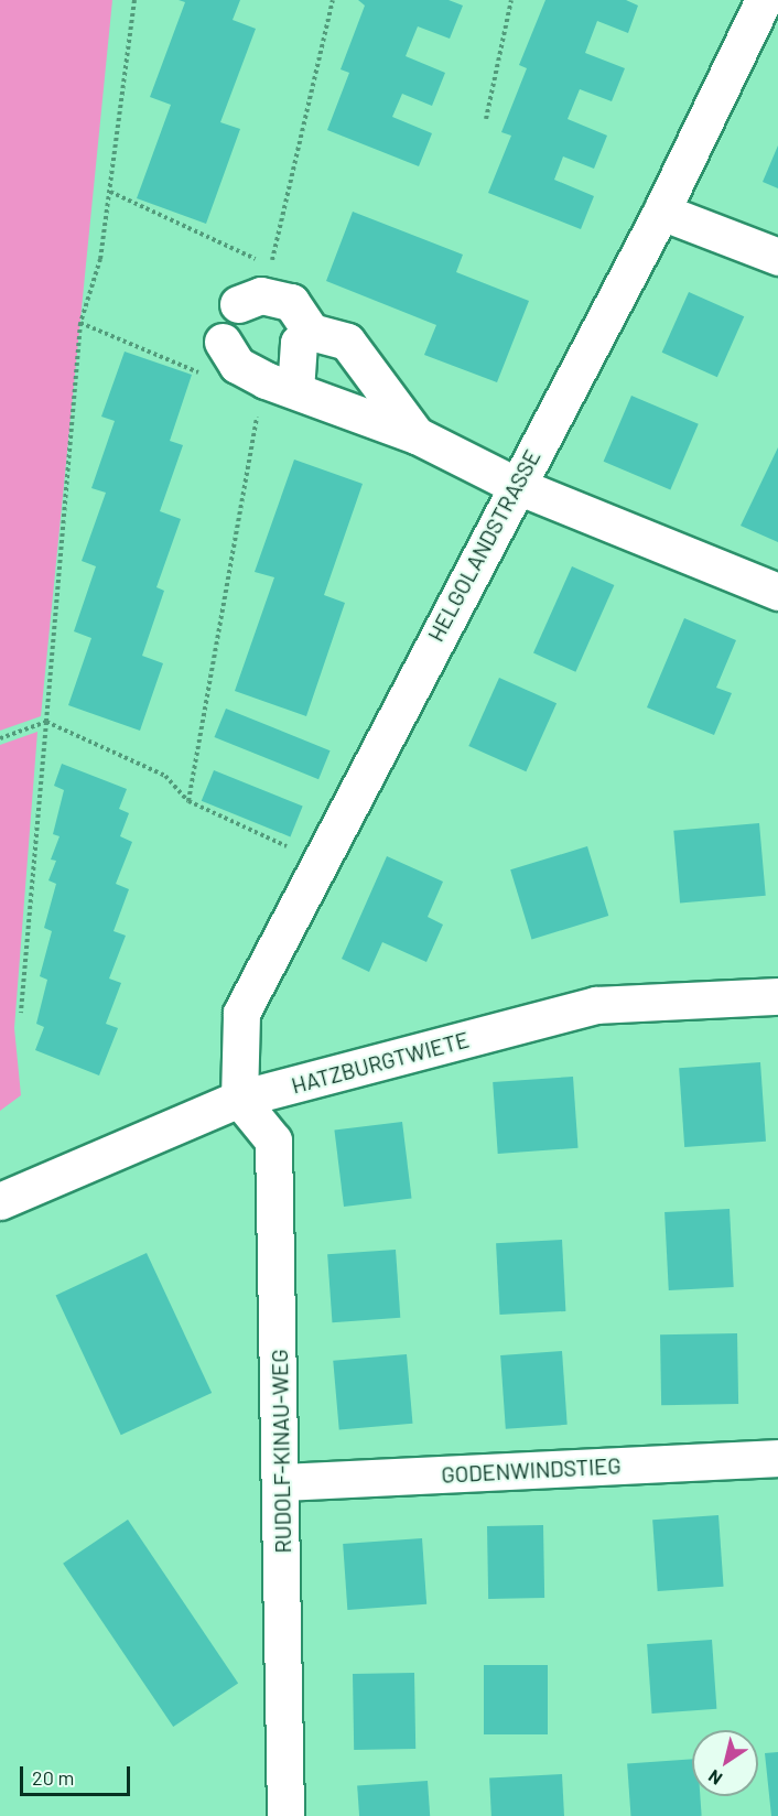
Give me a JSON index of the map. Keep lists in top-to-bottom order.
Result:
{
  "streets": {
    "street": [
      "HELGOLANDSTRASSE",
      "HATZBURGTWIETE",
      "RUDOLF-KINAU-WEG",
      "GODENWINDSTIEG"
    ]
  },
  "crossings": [
    ["HELGOLANDSTRASSE", "HATZBURGTWIETE"],
    ["HELGOLANDSTRASSE", "RUDOLF-KINAU-WEG"],
    ["HATZBURGTWIETE", "RUDOLF-KINAU-WEG"],
    ["RUDOLF-KINAU-WEG", "GODENWINDSTIEG"]
  ],
  "scale_bar": "20 m",
  "north": "bottom left"
}
